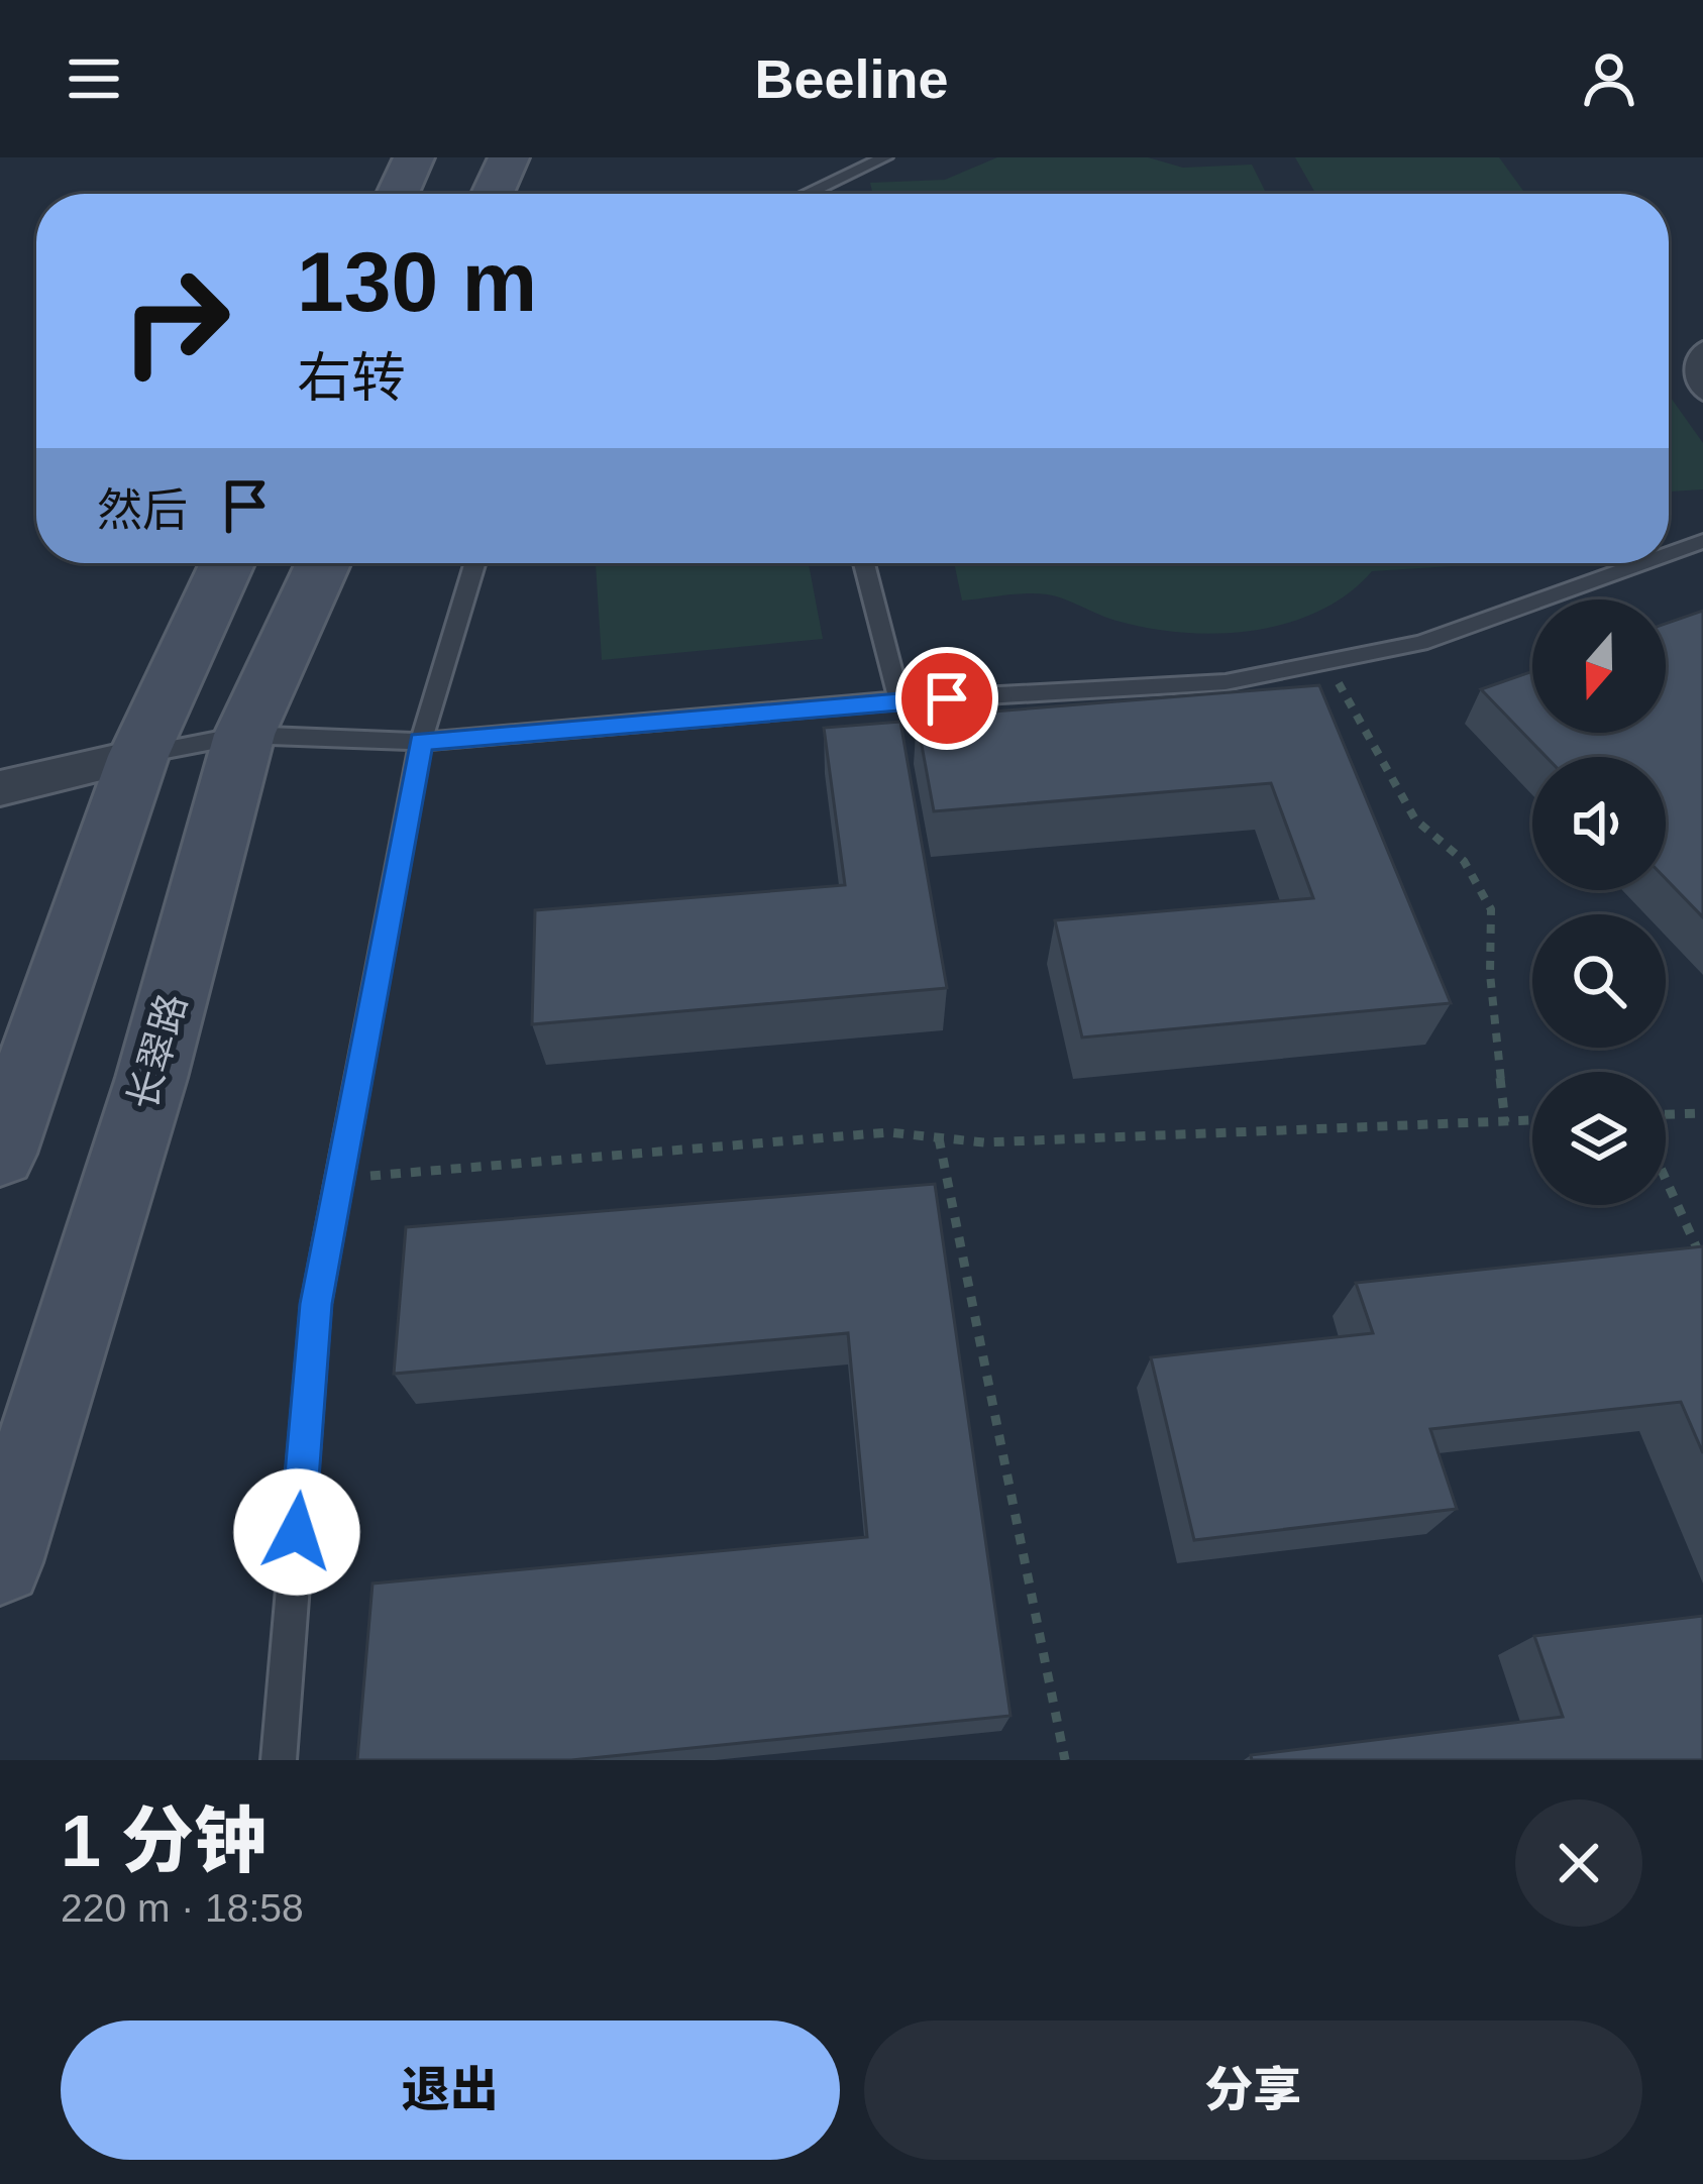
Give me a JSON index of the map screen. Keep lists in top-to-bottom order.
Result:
{
  "streets": {
    "main road": ["长翠路"]
  },
  "north": "bottom",
  "page": {
    "header": "Beeline",
    "turn": ["130 m", "右转"],
    "then": "然后",
    "heading": ["1 分钟", "220 m · 18:58"],
    "buttons": ["退出", "分享"]
  }
}
